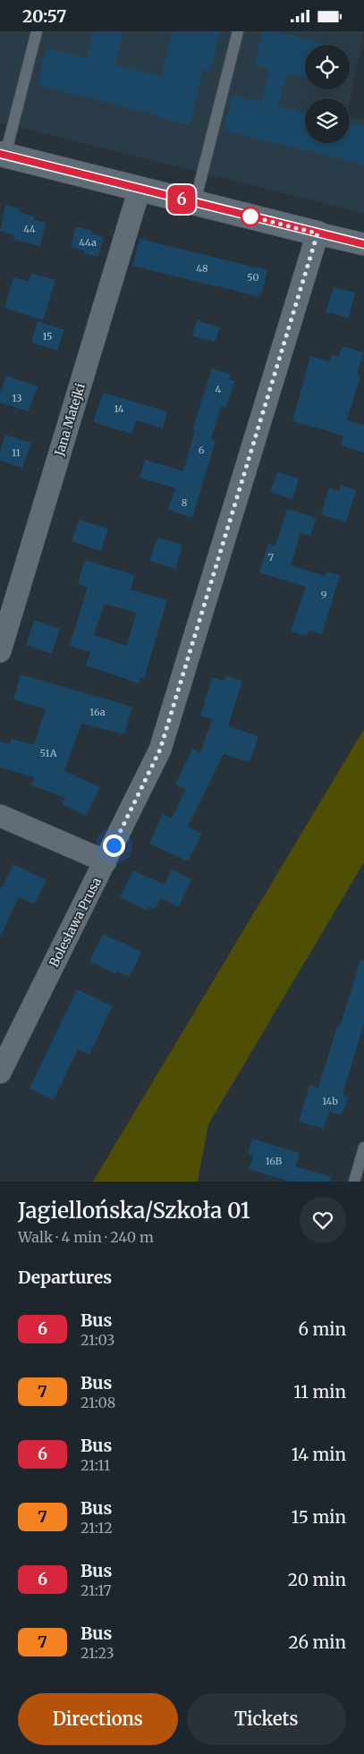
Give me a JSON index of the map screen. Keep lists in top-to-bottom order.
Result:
{
  "streets": {
    "street": ["Jana Matejki", "Bolesława Prusa"]
  },
  "lines": ["bus line 6"],
  "house_numbers": [
    "44",
    "44a",
    "48",
    "50",
    "15",
    "4",
    "13",
    "14",
    "6",
    "11",
    "8",
    "7",
    "9",
    "16a",
    "51A",
    "14b",
    "16B"
  ],
  "page": {
    "status": "20:57",
    "on_map": "6",
    "heading": [
      ["Jagiellońska/Szkoła 01", "Walk · 4 min · 240 m"],
      "Departures"
    ],
    "list": [
      {
        "mark": "6",
        "name": "Bus",
        "note": "21:03",
        "value": "6 min"
      },
      {
        "mark": "7",
        "name": "Bus",
        "note": "21:08",
        "value": "11 min"
      },
      {
        "mark": "6",
        "name": "Bus",
        "note": "21:11",
        "value": "14 min"
      },
      {
        "mark": "7",
        "name": "Bus",
        "note": "21:12",
        "value": "15 min"
      },
      {
        "mark": "6",
        "name": "Bus",
        "note": "21:17",
        "value": "20 min"
      },
      {
        "mark": "7",
        "name": "Bus",
        "note": "21:23",
        "value": "26 min"
      }
    ],
    "buttons": ["Directions", "Tickets"]
  }
}
